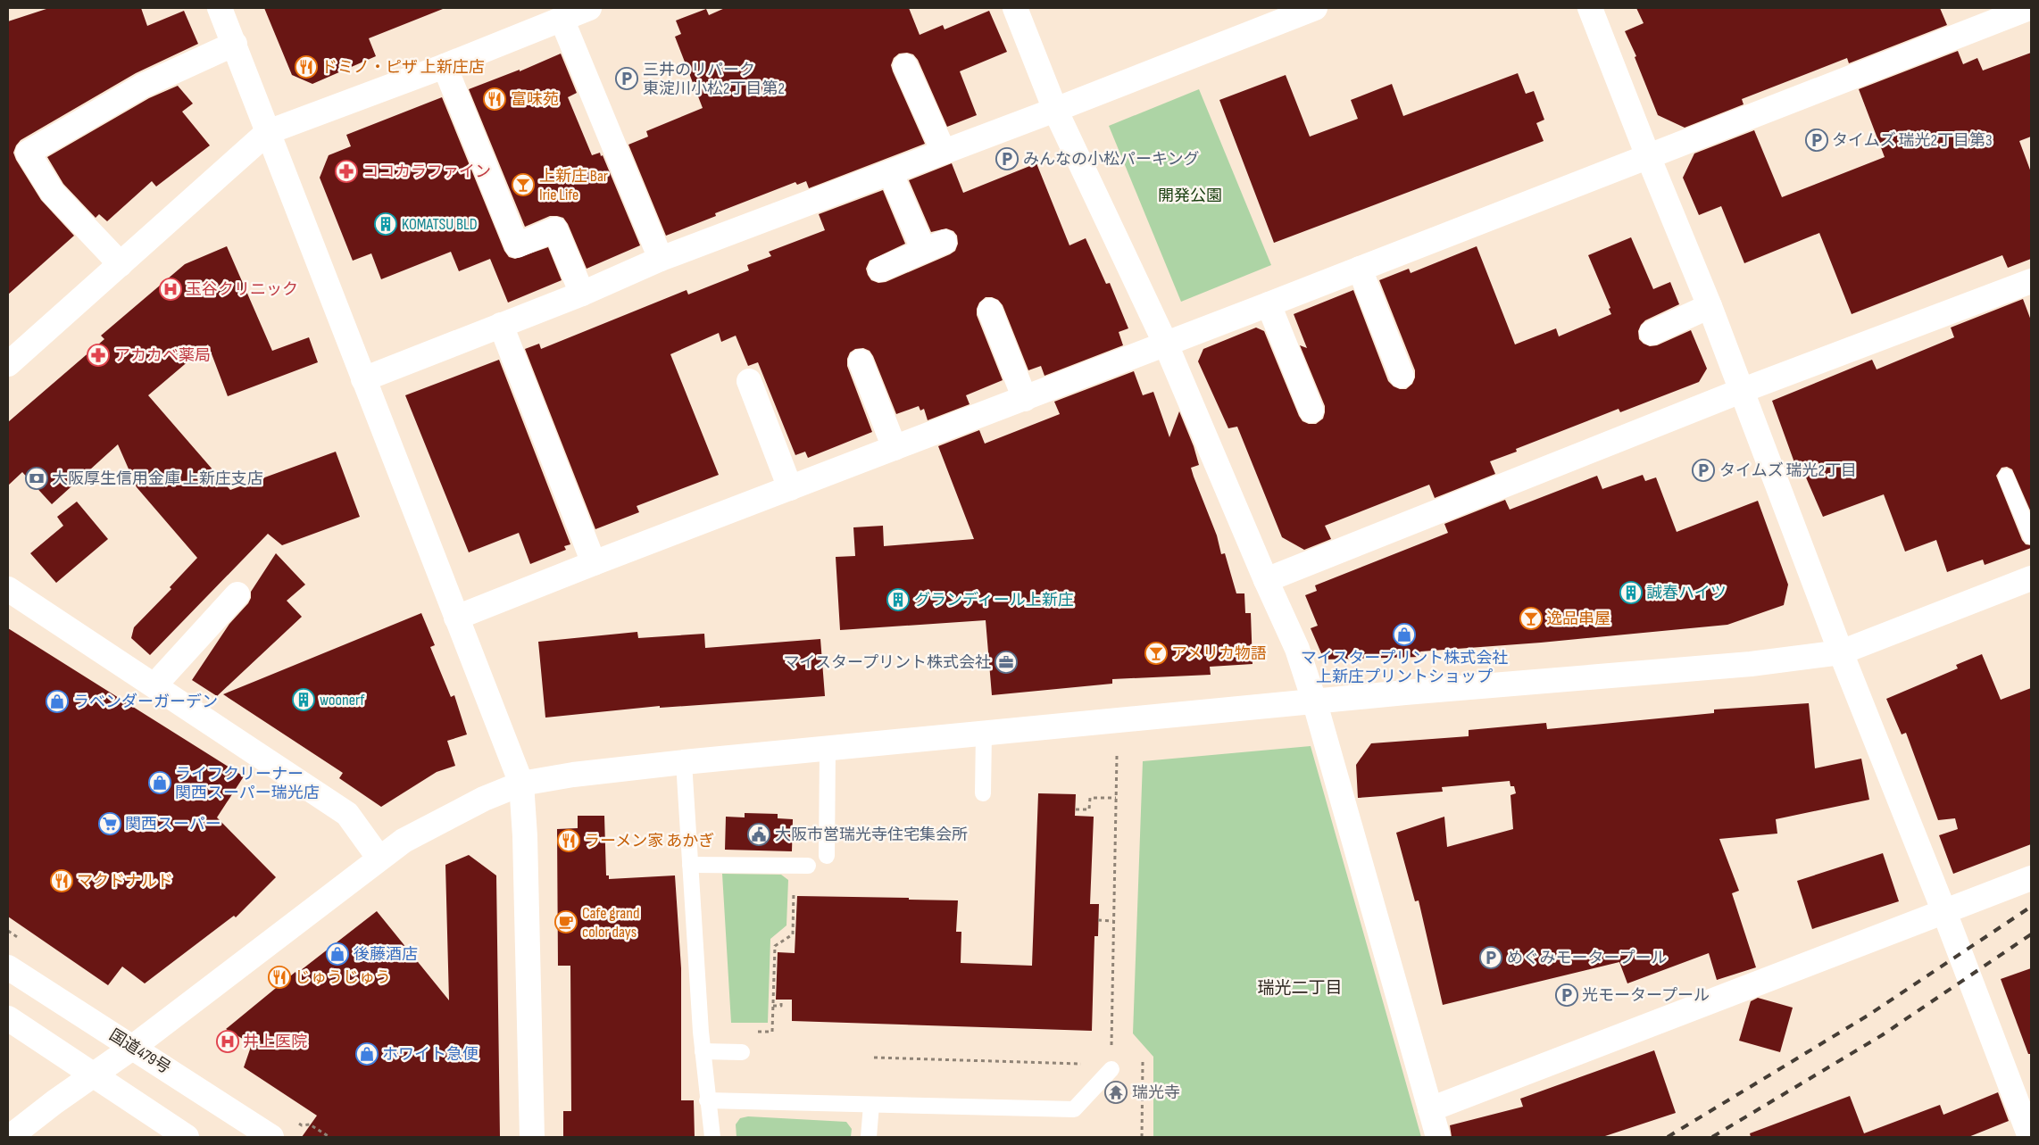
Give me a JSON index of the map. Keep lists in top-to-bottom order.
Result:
{
  "streets": {
    "main road": ["国道479号"]
  },
  "districts": ["瑞光二丁目"],
  "parks": ["開発公園"],
  "places": {
    "restaurant": [
      "ドミノ・ピザ 上新庄店",
      "富味苑",
      "ラーメン家 あかぎ",
      "マクドナルド",
      "じゅうじゅう"
    ],
    "parking": [
      "三井のリパーク 東淀川小松2丁目第2",
      "タイムズ 瑞光2丁目第3",
      "みんなの小松パーキング",
      "タイムズ 瑞光2丁目",
      "めぐみモータープール",
      "光モータープール"
    ],
    "pharmacy": ["ココカラファイン", "アカカベ薬局"],
    "bar": ["上新庄 Bar Irie Life", "逸品串屋", "アメリカ物語"],
    "building": [
      "KOMATSU BLD",
      "誠春ハイツ",
      "グランディール上新庄",
      "woonerf"
    ],
    "hospital": ["玉谷クリニック", "井上医院"],
    "bank": ["大阪厚生信用金庫 上新庄支店"],
    "shop": [
      "マイスタープリント株式会社 上新庄プリントショップ",
      "ラベンダーガーデン",
      "ライフクリーナー 関西スーパー瑞光店",
      "後藤酒店",
      "ホワイト急便"
    ],
    "office": ["マイスタープリント株式会社"],
    "supermarket": ["関西スーパー"],
    "public building": ["大阪市営瑞光寺住宅集会所"],
    "cafe": ["Cafe grand color days"],
    "temple": ["瑞光寺"]
  }
}
